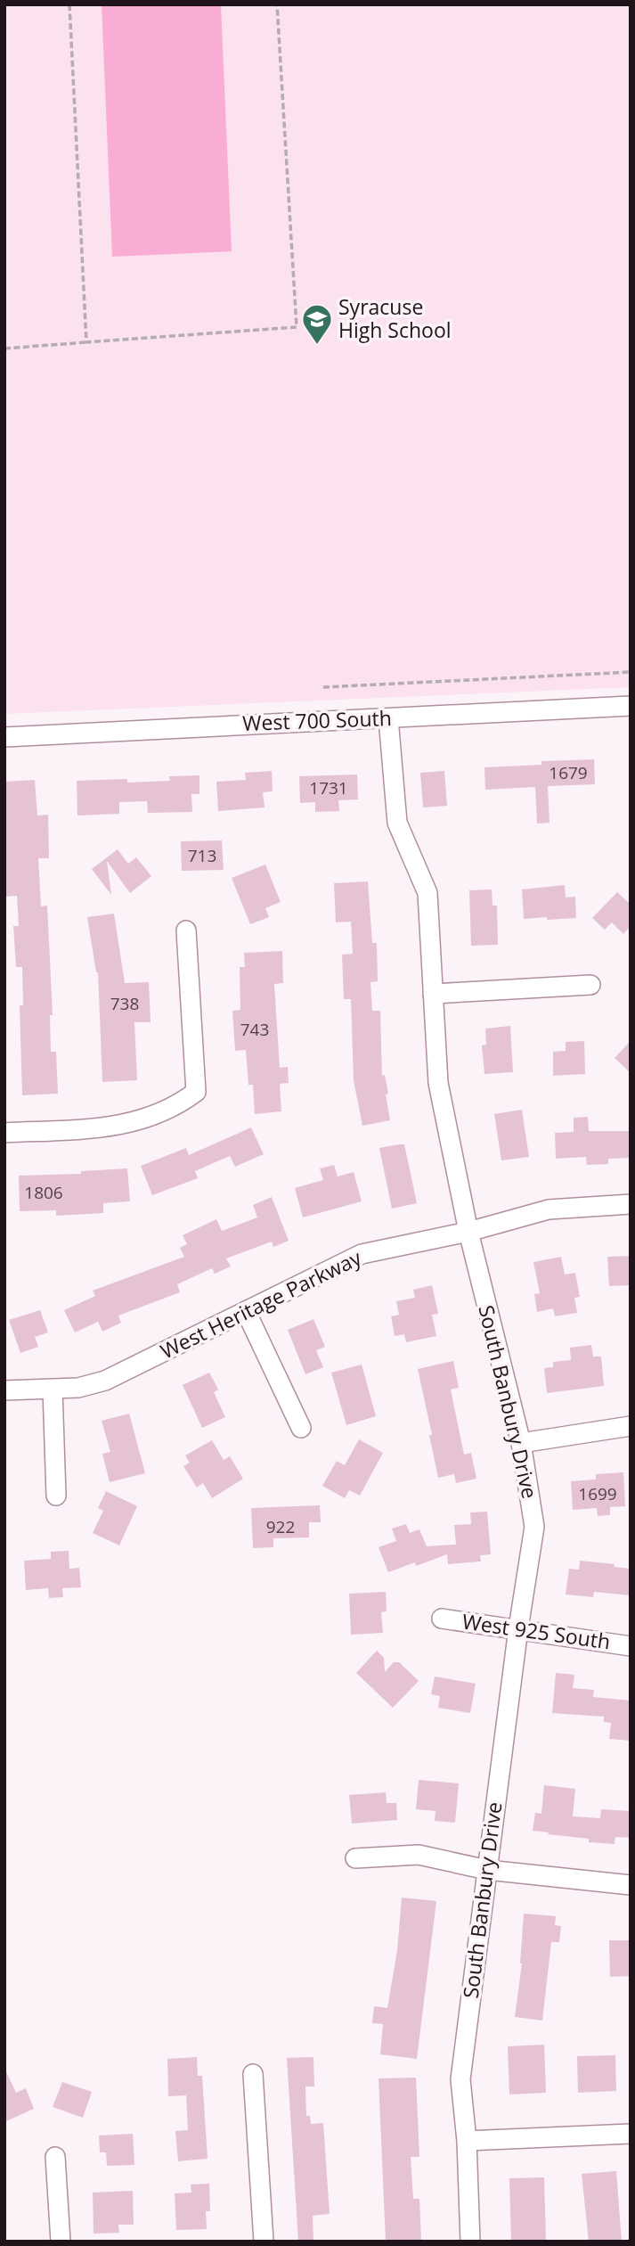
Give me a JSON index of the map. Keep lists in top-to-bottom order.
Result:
{
  "streets": {
    "street": [
      "West 700 South",
      "West Heritage Parkway",
      "South Banbury Drive",
      "West 925 South"
    ]
  },
  "crossings": [
    ["West 700 South", "South Banbury Drive"],
    ["West Heritage Parkway", "South Banbury Drive"],
    ["South Banbury Drive", "West 925 South"]
  ],
  "places": {
    "school or university": ["Syracuse High School"]
  },
  "house_numbers": [
    "1679",
    "1731",
    "713",
    "738",
    "743",
    "1806",
    "1699",
    "922"
  ]
}
